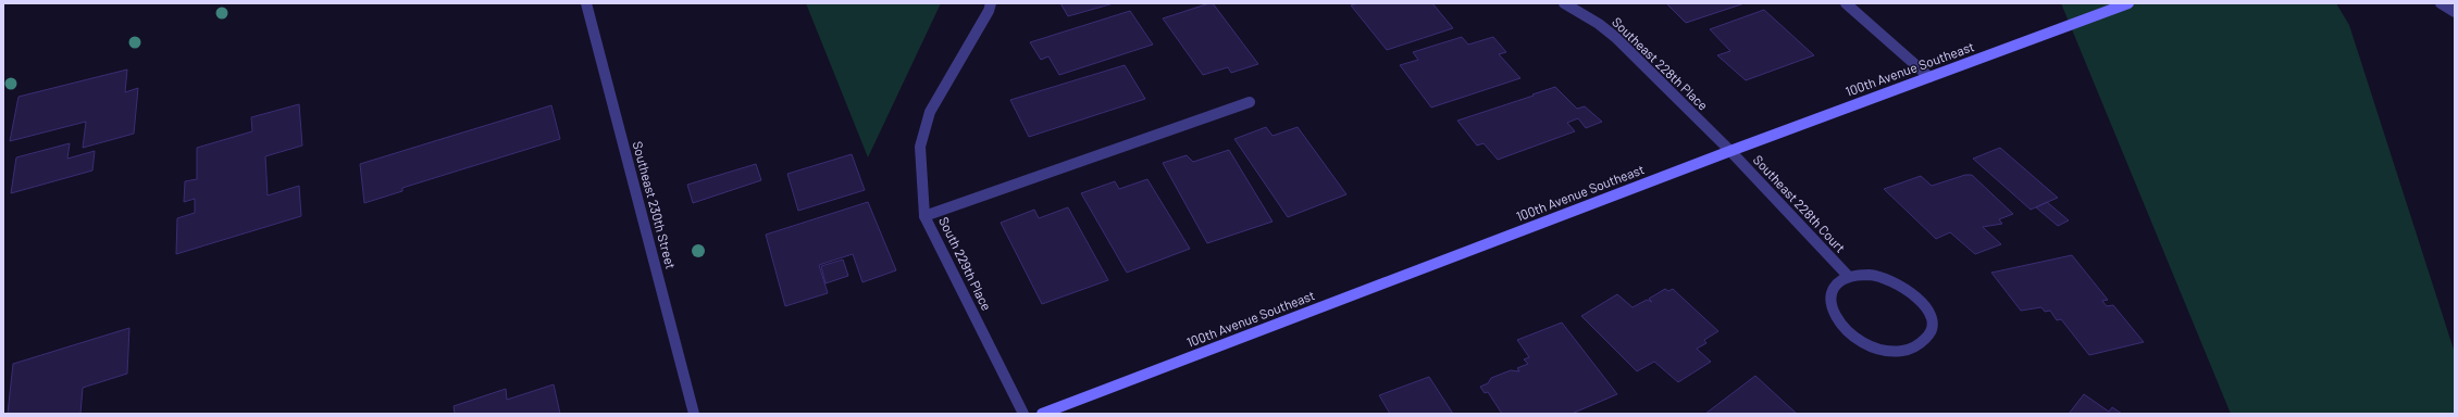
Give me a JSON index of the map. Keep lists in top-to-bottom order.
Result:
{
  "streets": {
    "street": [
      "Southeast 228th Place",
      "100th Avenue Southeast",
      "Southeast 228th Court",
      "Southeast 230th Street",
      "South 229th Place"
    ]
  },
  "crossings": [
    ["Southeast 228th Place", "100th Avenue Southeast"],
    ["Southeast 228th Place", "Southeast 228th Court"],
    ["100th Avenue Southeast", "Southeast 228th Court"]
  ]
}
